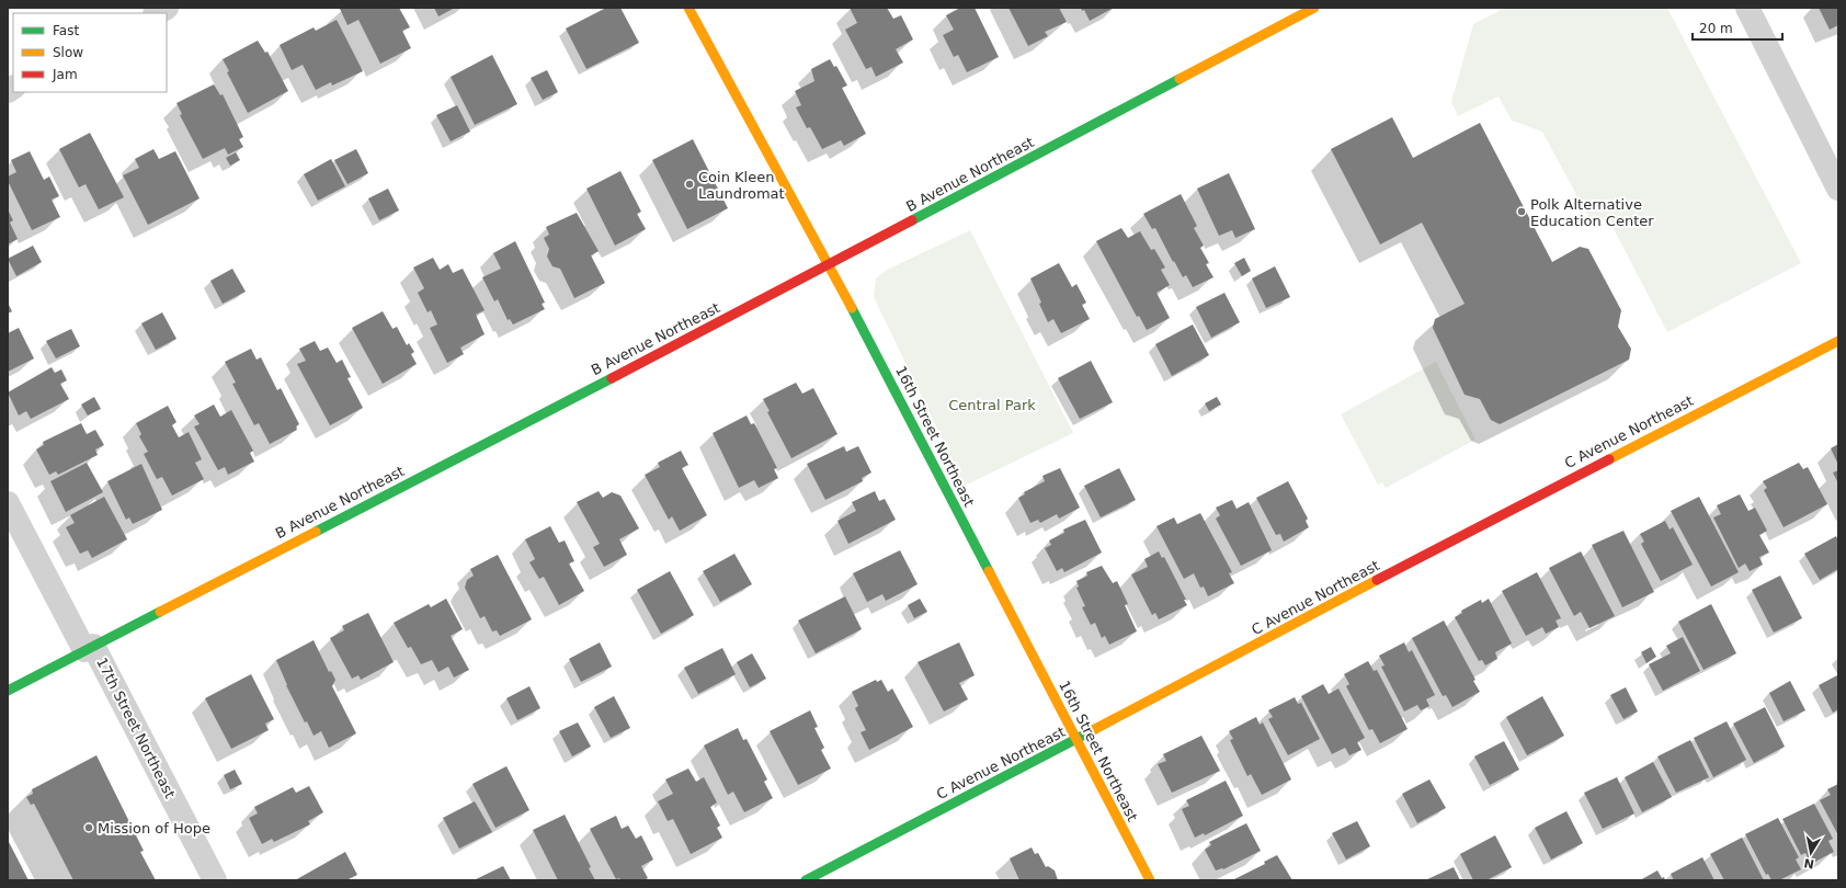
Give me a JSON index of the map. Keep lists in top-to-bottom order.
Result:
{
  "streets": {
    "street": [
      "B Avenue Northeast",
      "C Avenue Northeast",
      "16th Street Northeast",
      "17th Street Northeast"
    ]
  },
  "crossings": [
    ["B Avenue Northeast", "16th Street Northeast"],
    ["B Avenue Northeast", "17th Street Northeast"],
    ["C Avenue Northeast", "16th Street Northeast"]
  ],
  "parks": ["Central Park"],
  "places": ["Coin Kleen Laundromat", "Polk Alternative Education Center", "Mission of Hope"],
  "legend": ["Fast", "Slow", "Jam"],
  "scale_bar": "20 m",
  "north": "bottom"
}
